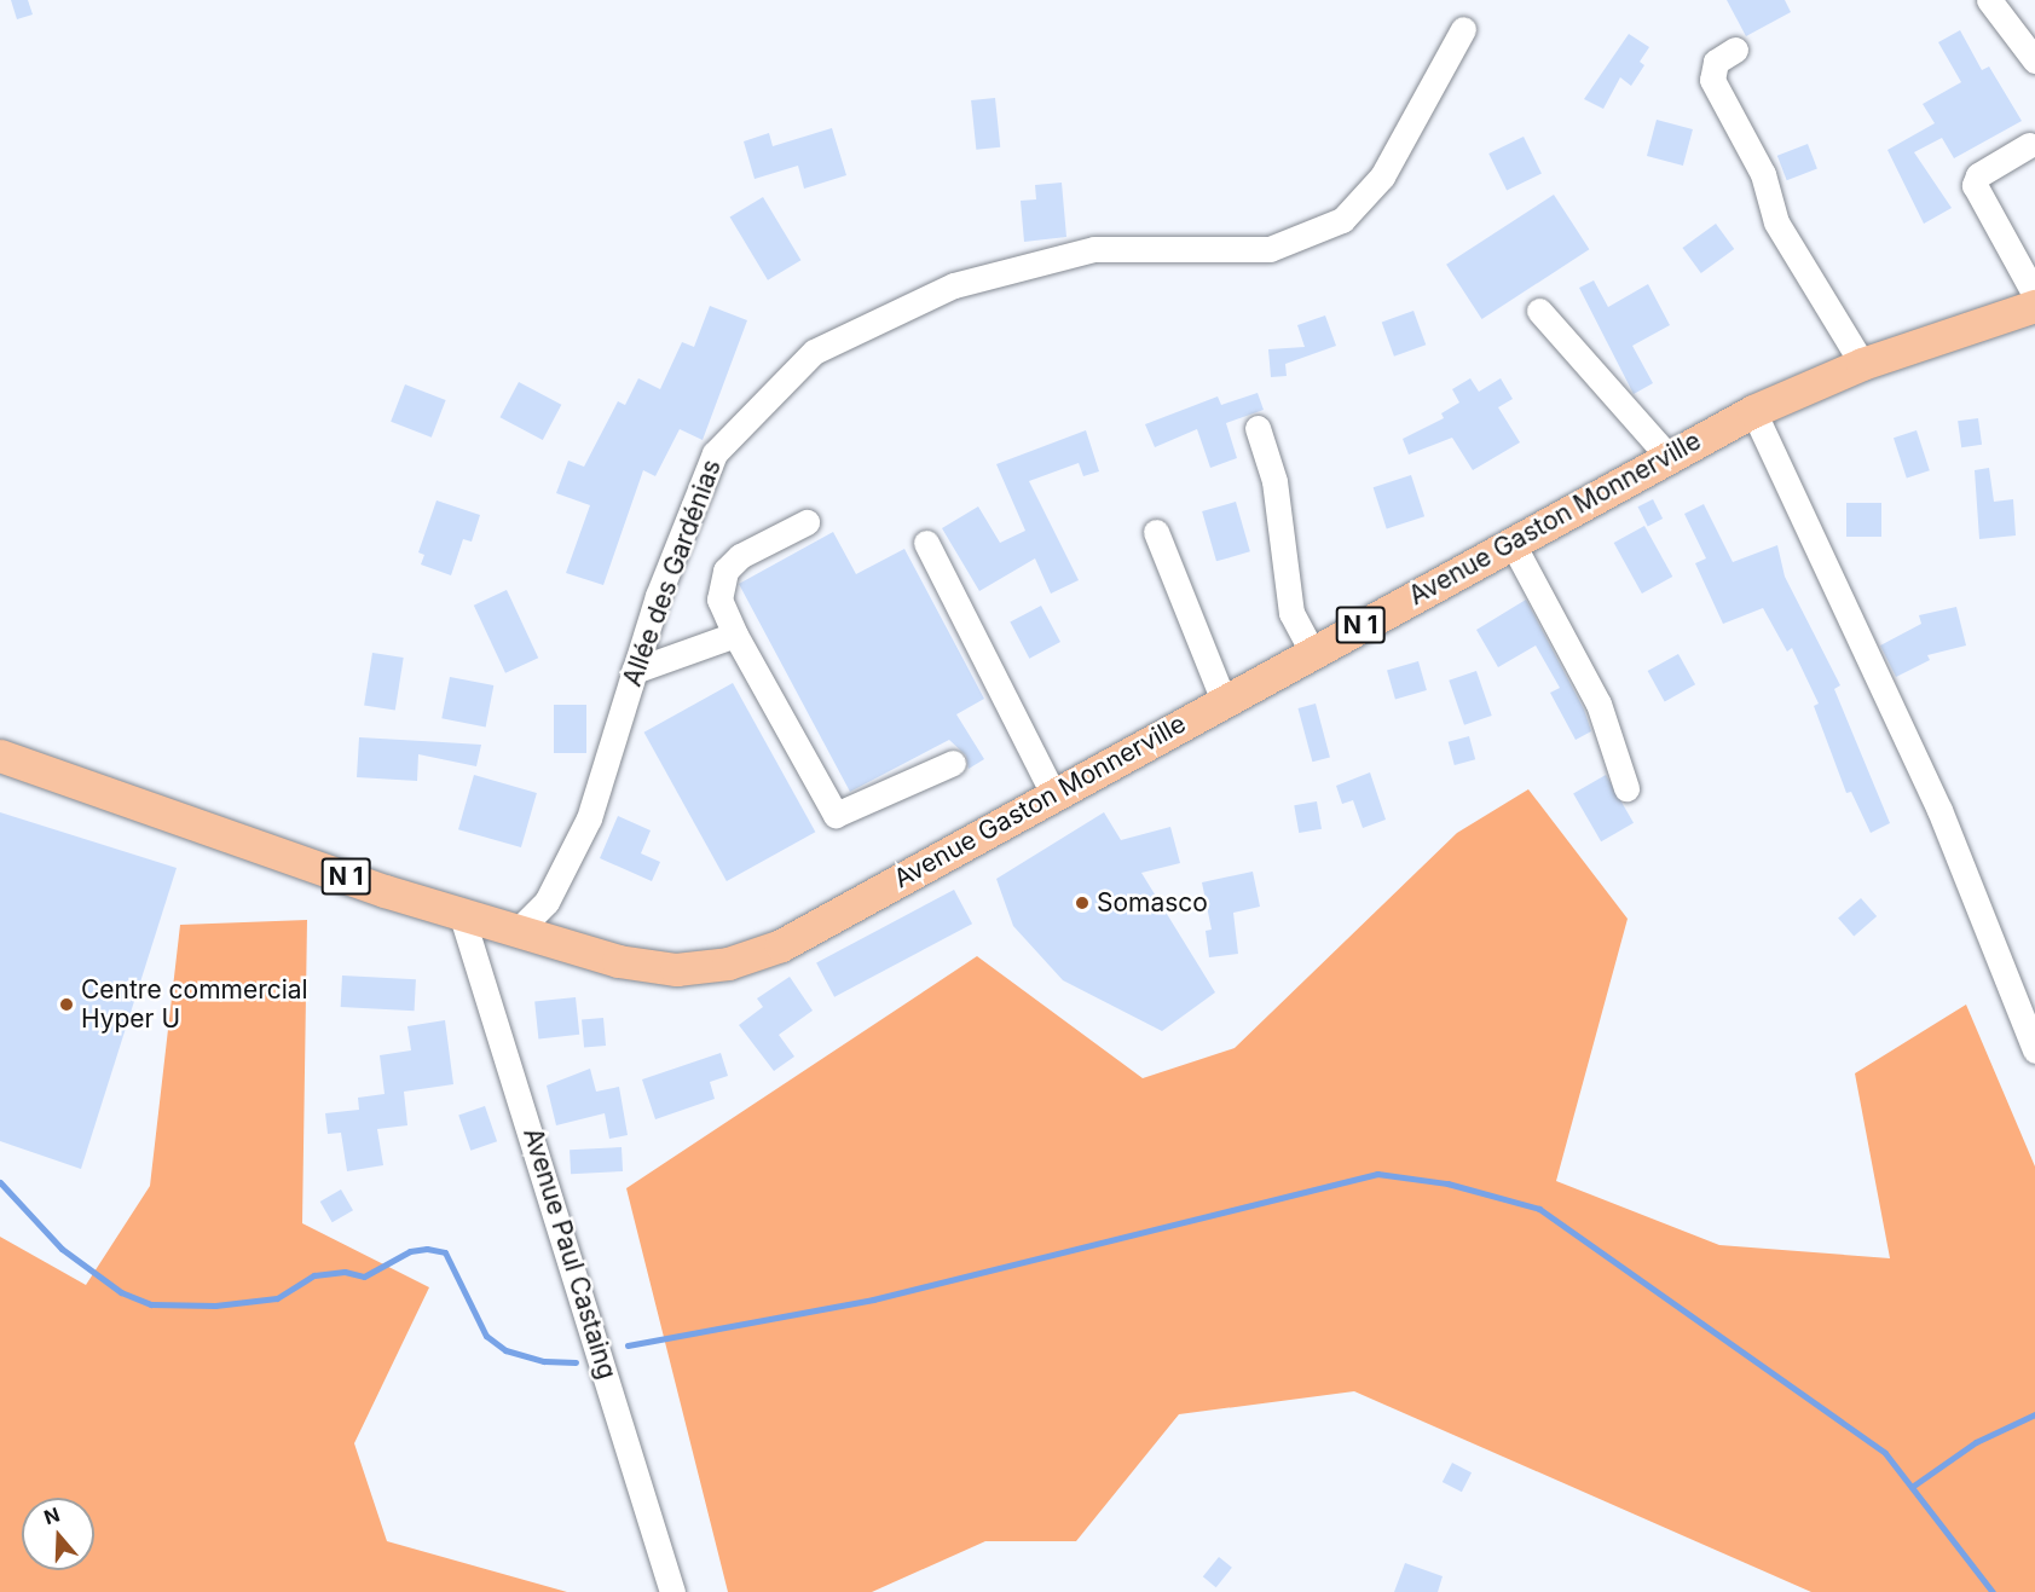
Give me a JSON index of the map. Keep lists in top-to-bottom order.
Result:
{
  "streets": {
    "main road": ["Avenue Gaston Monnerville", "N 1"],
    "street": ["Allée des Gardénias", "Avenue Paul Castaing"]
  },
  "crossings": [
    ["Avenue Gaston Monnerville", "Allée des Gardénias"],
    ["Avenue Gaston Monnerville", "Avenue Paul Castaing"]
  ],
  "places": ["Somasco", "Centre commercial Hyper U"],
  "north": "top"
}
